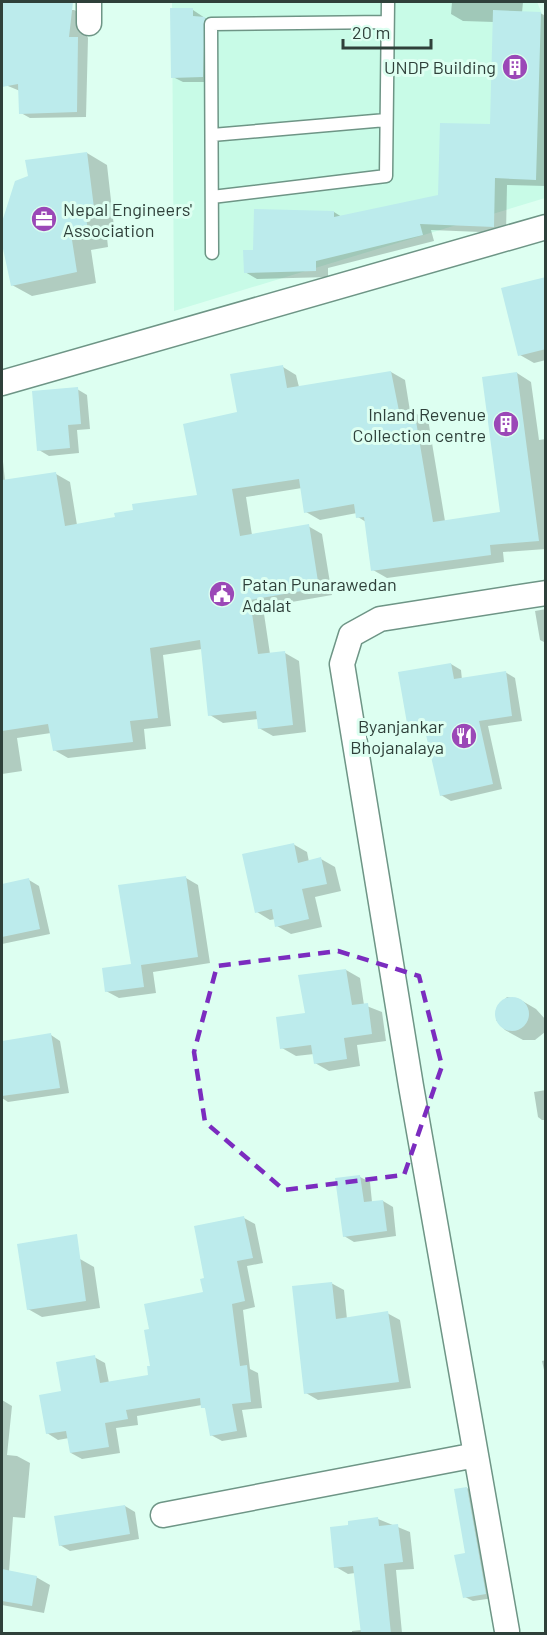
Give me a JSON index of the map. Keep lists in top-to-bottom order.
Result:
{
  "places": {
    "building": ["UNDP Building", "Inland Revenue Collection centre"],
    "office": ["Nepal Engineers' Association"],
    "public building": ["Patan Punarawedan Adalat"],
    "restaurant": ["Byanjankar Bhojanalaya"]
  },
  "scale_bar": "20 m"
}
